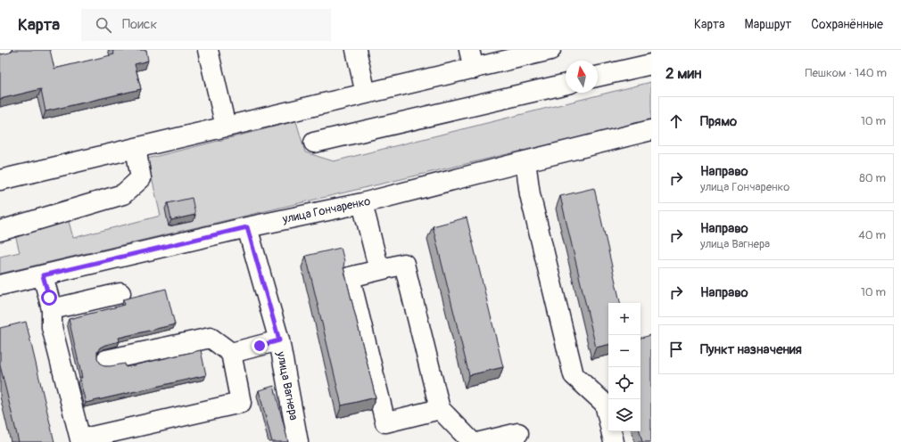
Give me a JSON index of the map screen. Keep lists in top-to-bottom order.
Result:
{
  "streets": {
    "street": ["улица Гончаренко", "улица Вагнера"]
  },
  "crossings": [
    ["улица Гончаренко", "улица Вагнера"]
  ],
  "north": "top",
  "page": {
    "header": "Карта",
    "search": "Поиск",
    "nav": ["Карта", "Маршрут", "Сохранённые"],
    "heading": ["2 мин", "Пешком · 140 m"],
    "list": [
      ["Прямо", "10 m"],
      ["Направо", "улица Гончаренко", "80 m"],
      ["Направо", "улица Вагнера", "40 m"],
      ["Направо", "10 m"],
      "Пункт назначения"
    ],
    "map_buttons": ["+", "−"]
  }
}
